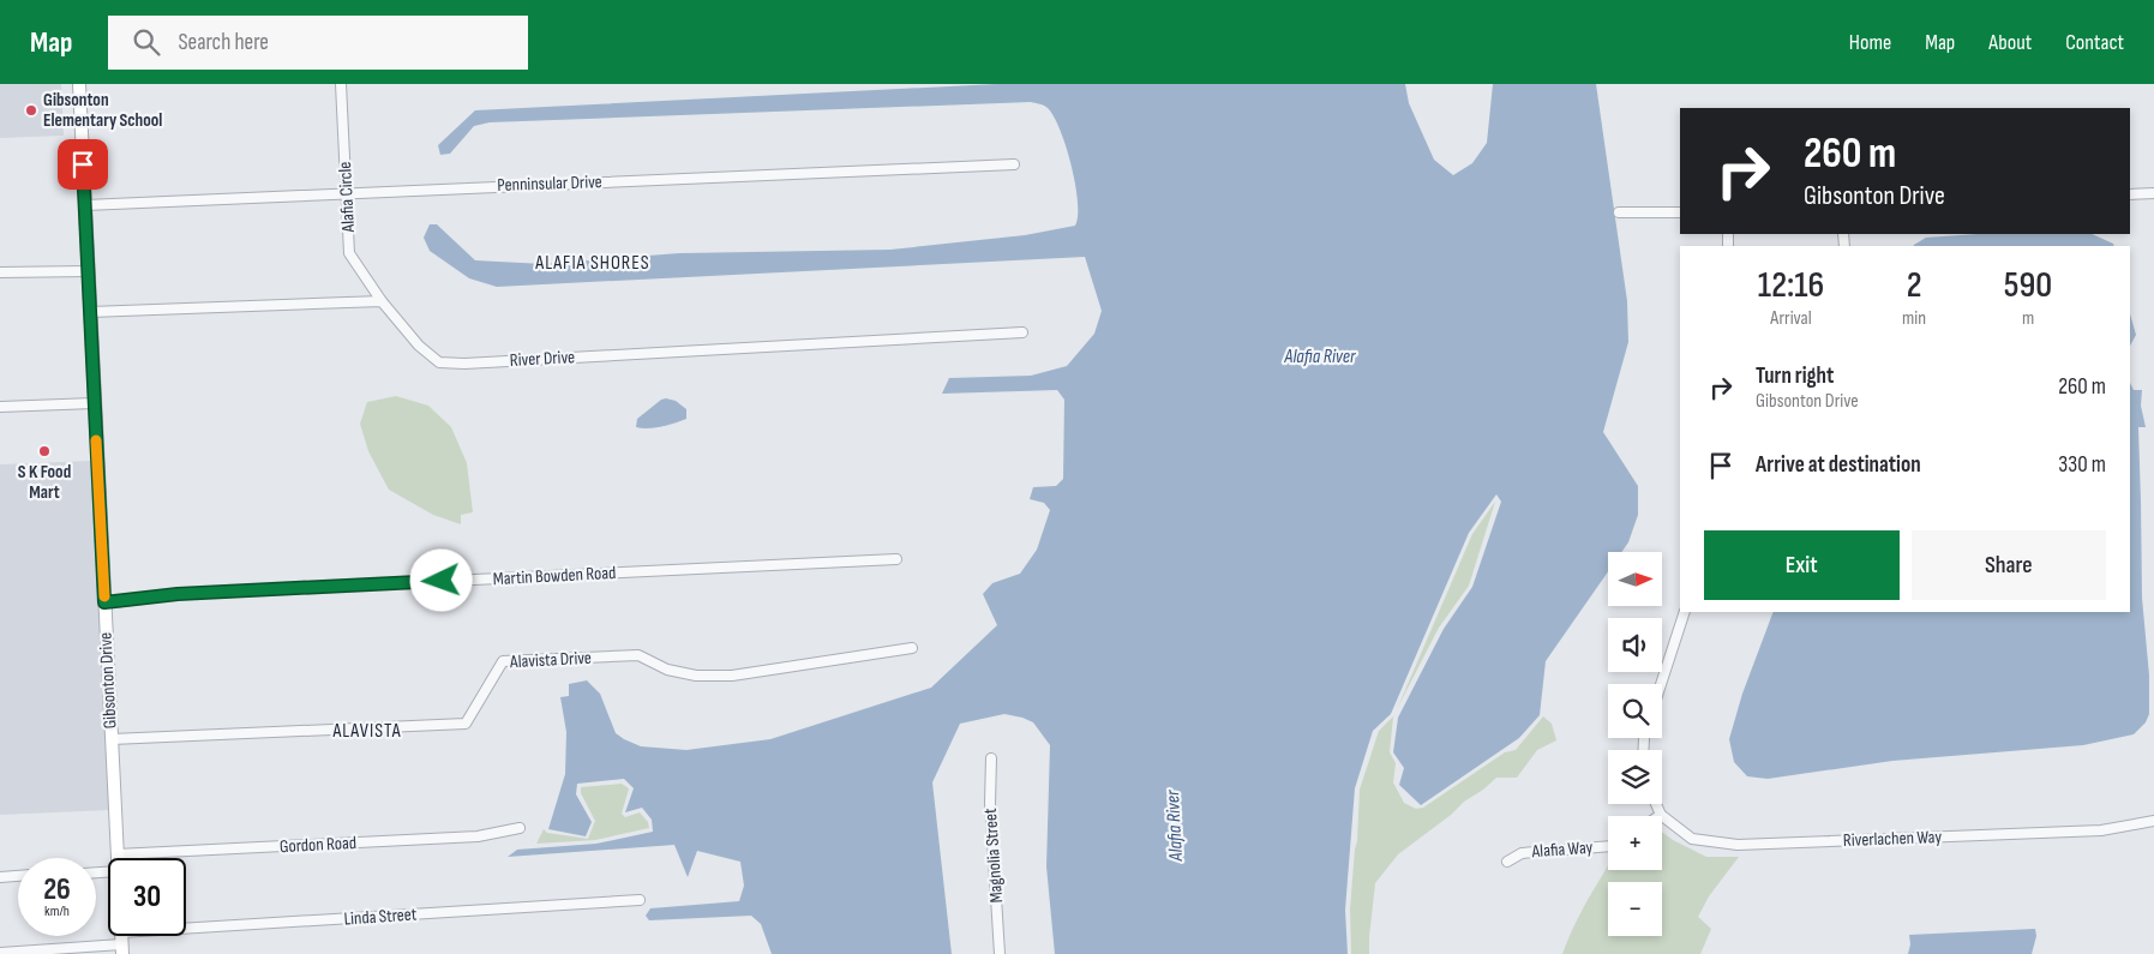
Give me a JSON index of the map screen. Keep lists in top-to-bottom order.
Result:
{
  "streets": {
    "main road": ["Gibsonton Drive"],
    "street": [
      "Penninsular Drive",
      "Alafia Circle",
      "River Drive",
      "Martin Bowden Road",
      "Alavista Drive",
      "Riverlachen Way",
      "Gordon Road",
      "Alafia Way",
      "Magnolia Street",
      "Linda Street"
    ]
  },
  "crossings": [
    ["Penninsular Drive", "Alafia Circle"],
    ["Penninsular Drive", "Gibsonton Drive"],
    ["Alafia Circle", "River Drive"],
    ["Martin Bowden Road", "Gibsonton Drive"],
    ["Alavista Drive", "Gibsonton Drive"],
    ["Gibsonton Drive", "Gordon Road"]
  ],
  "districts": ["ALAFIA SHORES", "ALAVISTA"],
  "water": ["Alafia River"],
  "places": ["Gibsonton Elementary School", "S K Food Mart"],
  "north": "right",
  "page": {
    "header": "Map",
    "search": "Search here",
    "nav": [
      "Home",
      "Map",
      "About",
      "Contact"
    ],
    "turn": ["260 m", "Gibsonton Drive"],
    "eta": [
      "12:16",
      "Arrival",
      "2",
      "min",
      "590",
      "m"
    ],
    "list": [
      {
        "name": "Turn right",
        "note": "Gibsonton Drive",
        "value": "260 m"
      },
      {
        "name": "Arrive at destination",
        "value": "330 m"
      }
    ],
    "buttons": ["Exit", "Share"],
    "map_buttons": ["+", "−"],
    "speed": "26 km/h",
    "limit": "30"
  }
}
